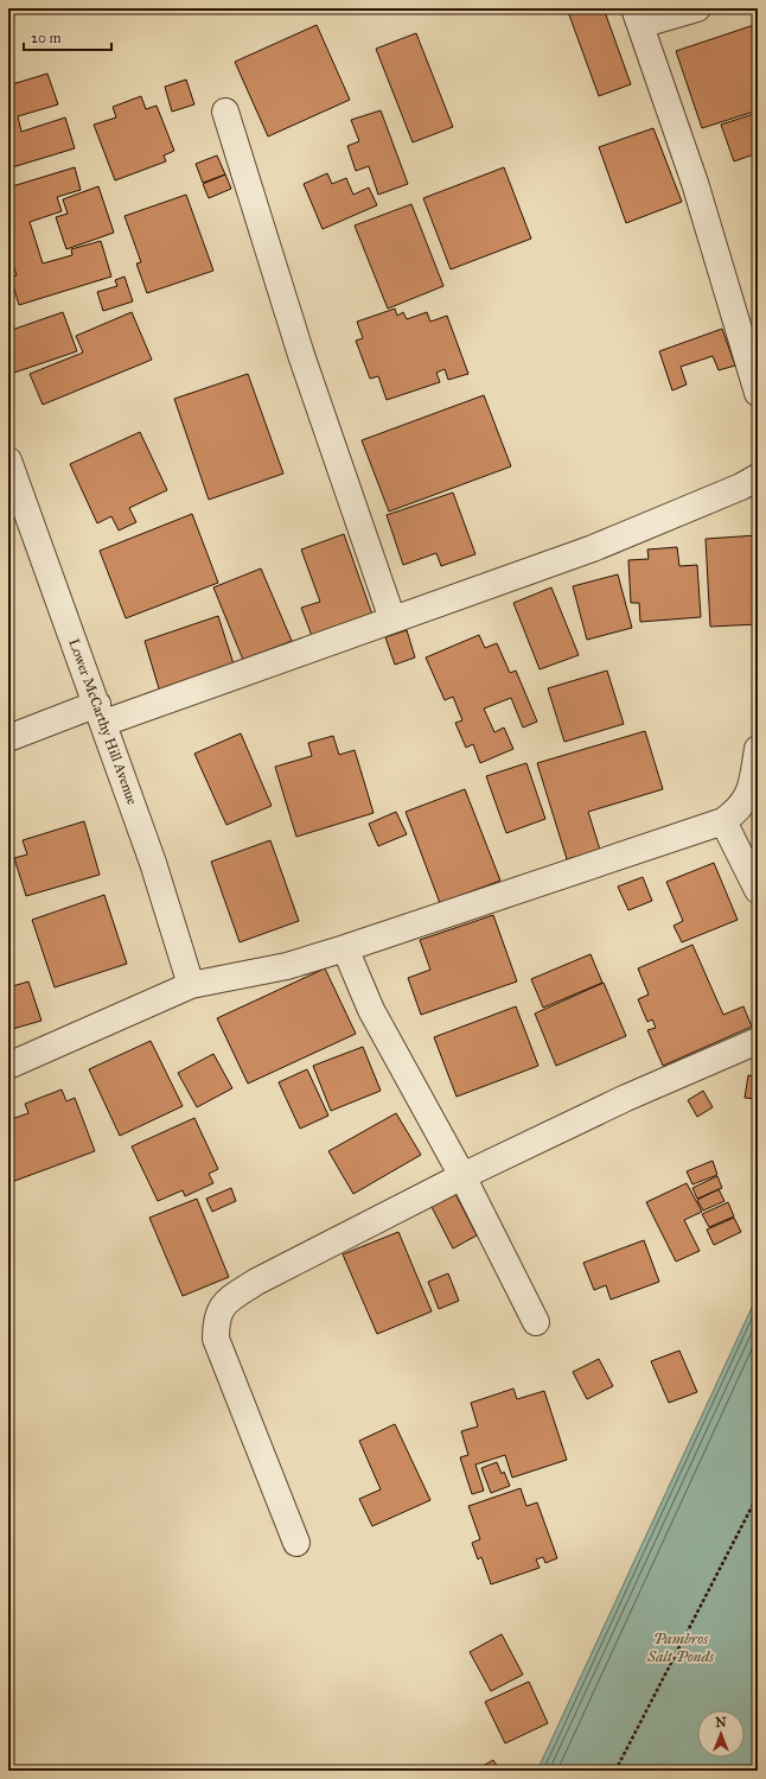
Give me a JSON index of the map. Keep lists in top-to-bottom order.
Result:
{
  "streets": {
    "street": ["Lower McCarthy Hill Avenue"]
  },
  "water": ["Pambros Salt Ponds"],
  "scale_bar": "20 m",
  "north": "top"
}
